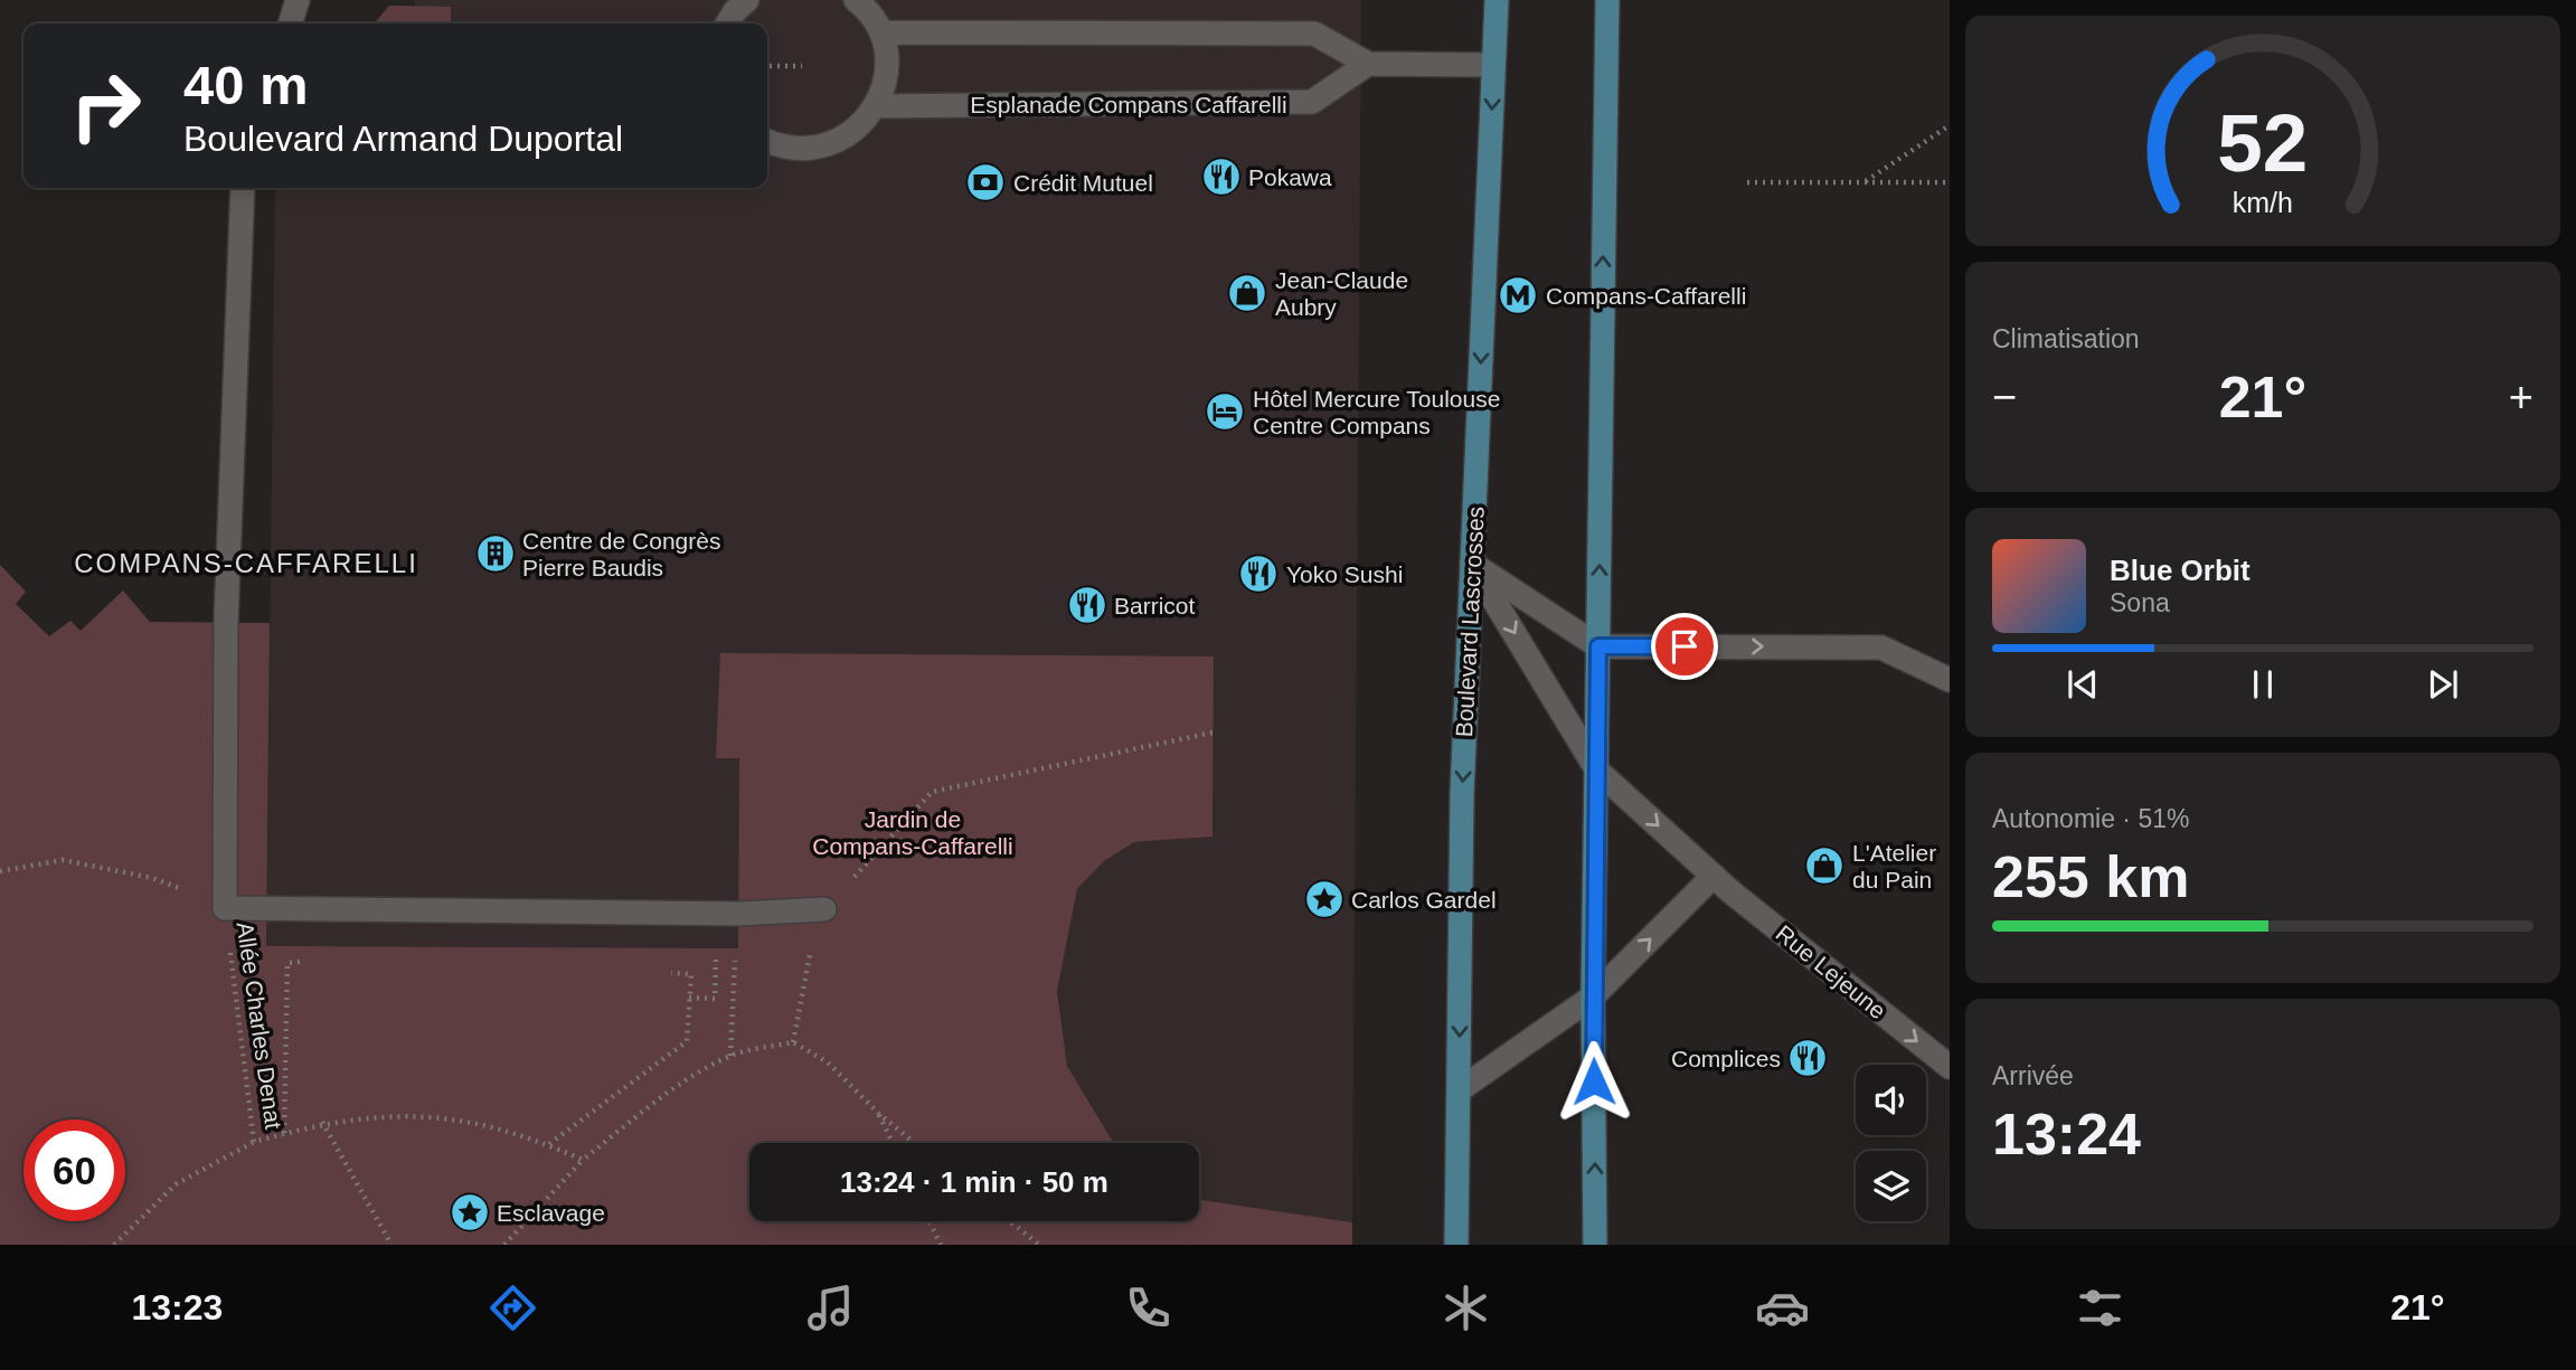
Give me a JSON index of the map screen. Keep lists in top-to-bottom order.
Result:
{
  "streets": {
    "main road": ["Boulevard Lascrosses"],
    "street": ["Esplanade Compans Caffarelli", "Rue Lejeune"],
    "path": ["Allée Charles Denat"]
  },
  "crossings": [
    ["Boulevard Lascrosses", "Rue Lejeune"]
  ],
  "one_way": ["Rue Lejeune"],
  "districts": ["COMPANS-CAFFARELLI"],
  "parks": ["Jardin de Compans-Caffarelli"],
  "places": {
    "restaurant": [
      "Pokawa",
      "Yoko Sushi",
      "Barricot",
      "Complices"
    ],
    "bank": ["Crédit Mutuel"],
    "shop": ["Jean-Claude Aubry", "L'Atelier du Pain"],
    "metro station": ["Compans-Caffarelli"],
    "hotel": ["Hôtel Mercure Toulouse Centre Compans"],
    "building": ["Centre de Congrès Pierre Baudis"],
    "place": ["Carlos Gardel", "Esclavage"]
  },
  "page": {
    "turn": ["40 m", "Boulevard Armand Duportal"],
    "tile": [
      "Climatisation",
      ["Autonomie · 51%", "255 km"],
      ["Arrivée", "13:24"]
    ],
    "heat": ["−", "21°", "+"],
    "song": ["Blue Orbit", "Sona"],
    "limit": "60",
    "trip": "13:24 · 1 min · 50 m",
    "tabs": ["13:23", "21°"],
    "gauge": ["52", "km/h"]
  }
}
